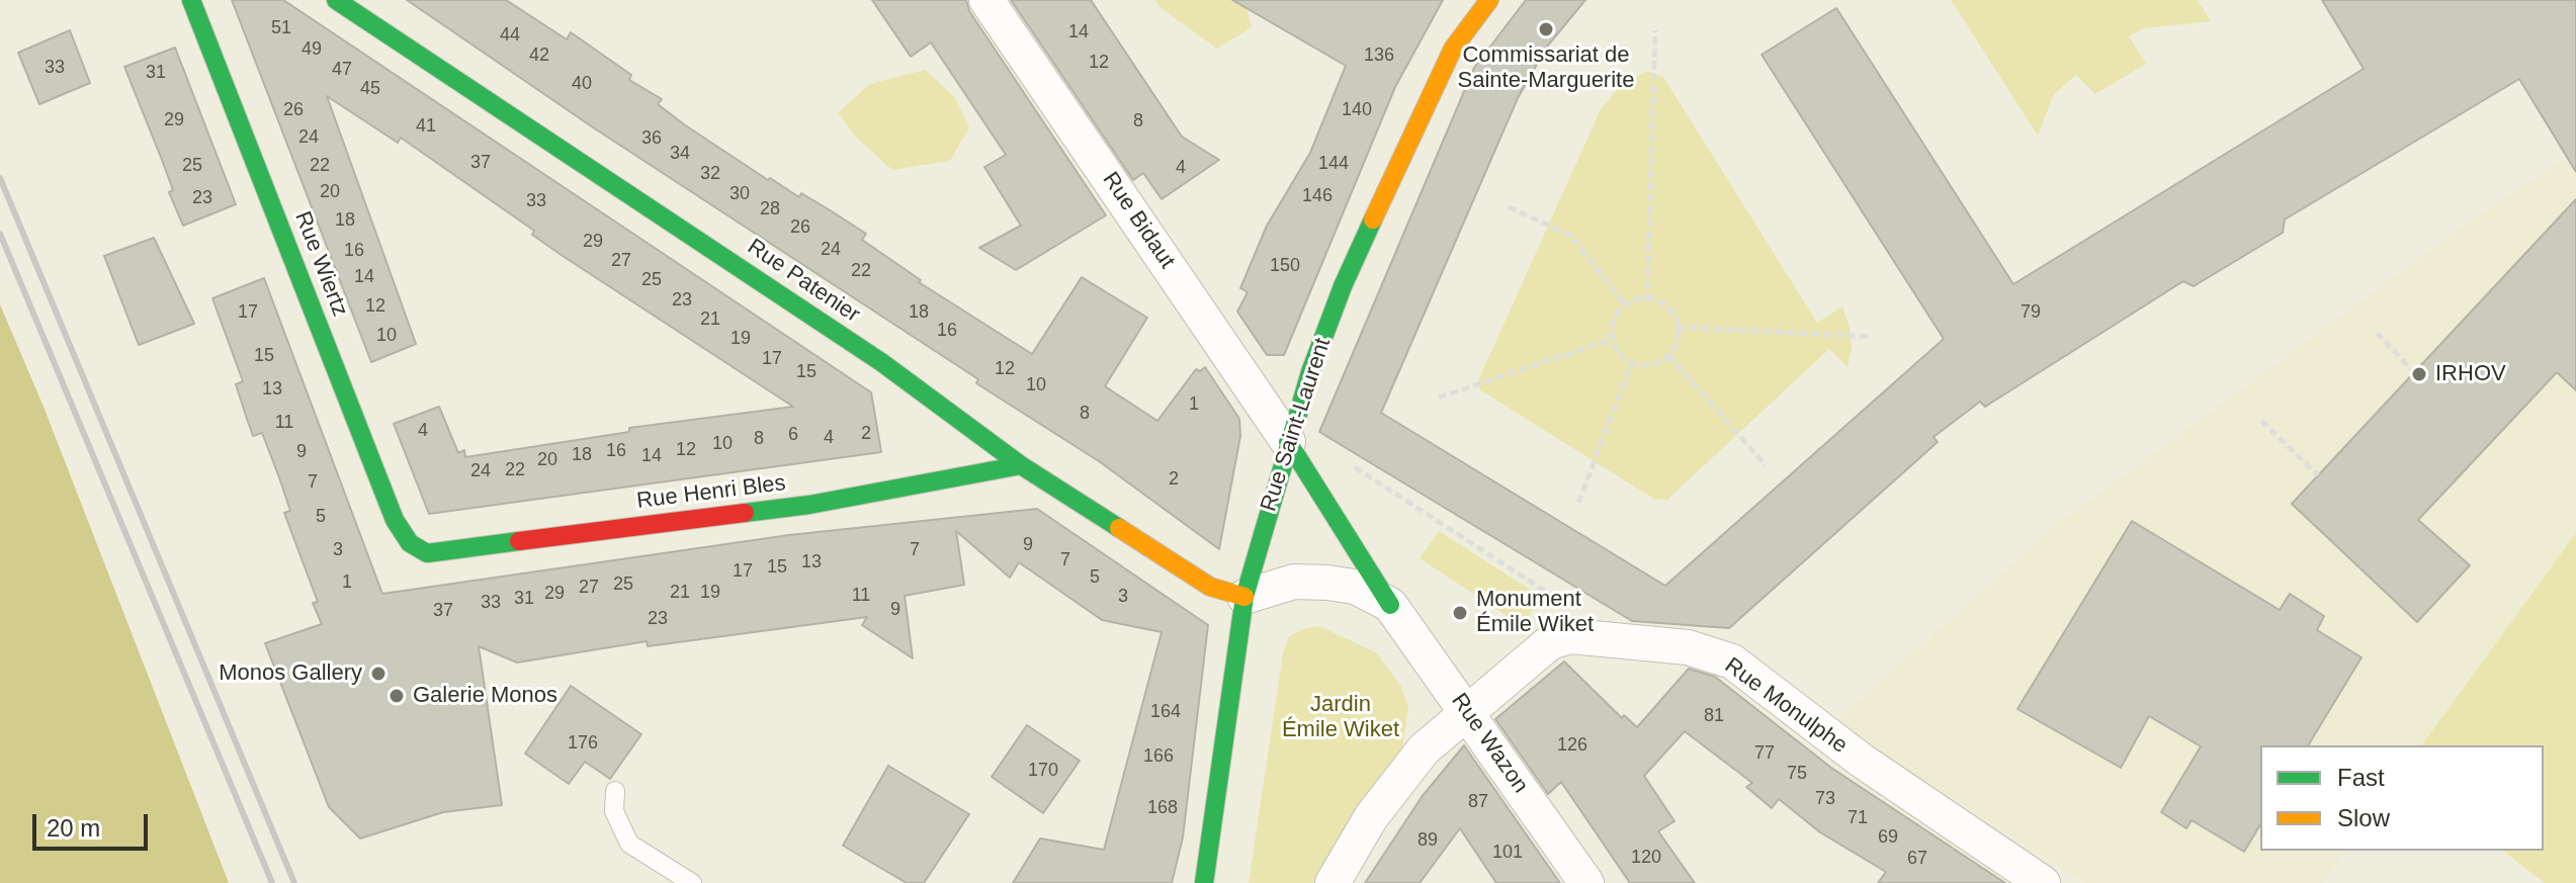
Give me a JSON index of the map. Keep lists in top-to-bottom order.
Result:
{
  "streets": {
    "street": [
      "Rue Bidaut",
      "Rue Wiertz",
      "Rue Patenier",
      "Rue Saint-Laurent",
      "Rue Henri Bles",
      "Rue Monulphe",
      "Rue Wazon"
    ]
  },
  "crossings": [
    ["Rue Bidaut", "Rue Saint-Laurent"],
    ["Rue Bidaut", "Rue Wazon"],
    ["Rue Wiertz", "Rue Henri Bles"],
    ["Rue Patenier", "Rue Saint-Laurent"],
    ["Rue Patenier", "Rue Henri Bles"],
    ["Rue Patenier", "Rue Wazon"],
    ["Rue Saint-Laurent", "Rue Wazon"],
    ["Rue Monulphe", "Rue Wazon"]
  ],
  "parks": ["Jardin Émile Wiket"],
  "places": [
    "Commissariat de Sainte-Marguerite",
    "IRHOV",
    "Monument Émile Wiket",
    "Monos Gallery",
    "Galerie Monos"
  ],
  "house_numbers": [
    "51",
    "14",
    "44",
    "49",
    "42",
    "136",
    "12",
    "33",
    "47",
    "31",
    "40",
    "45",
    "26",
    "140",
    "29",
    "8",
    "41",
    "24",
    "36",
    "34",
    "37",
    "144",
    "25",
    "22",
    "4",
    "32",
    "20",
    "30",
    "146",
    "23",
    "33",
    "28",
    "18",
    "26",
    "29",
    "24",
    "16",
    "27",
    "150",
    "22",
    "14",
    "25",
    "23",
    "12",
    "17",
    "18",
    "79",
    "21",
    "16",
    "10",
    "19",
    "15",
    "17",
    "12",
    "15",
    "10",
    "13",
    "1",
    "8",
    "11",
    "4",
    "2",
    "6",
    "4",
    "8",
    "10",
    "12",
    "16",
    "9",
    "18",
    "14",
    "20",
    "22",
    "24",
    "2",
    "7",
    "5",
    "9",
    "3",
    "7",
    "7",
    "13",
    "15",
    "17",
    "5",
    "1",
    "25",
    "27",
    "21",
    "19",
    "29",
    "11",
    "3",
    "31",
    "33",
    "9",
    "37",
    "23",
    "164",
    "81",
    "176",
    "126",
    "77",
    "166",
    "170",
    "75",
    "73",
    "87",
    "168",
    "71",
    "69",
    "89",
    "101",
    "120",
    "67"
  ],
  "legend": ["Fast", "Slow"],
  "scale_bar": "20 m"
}
